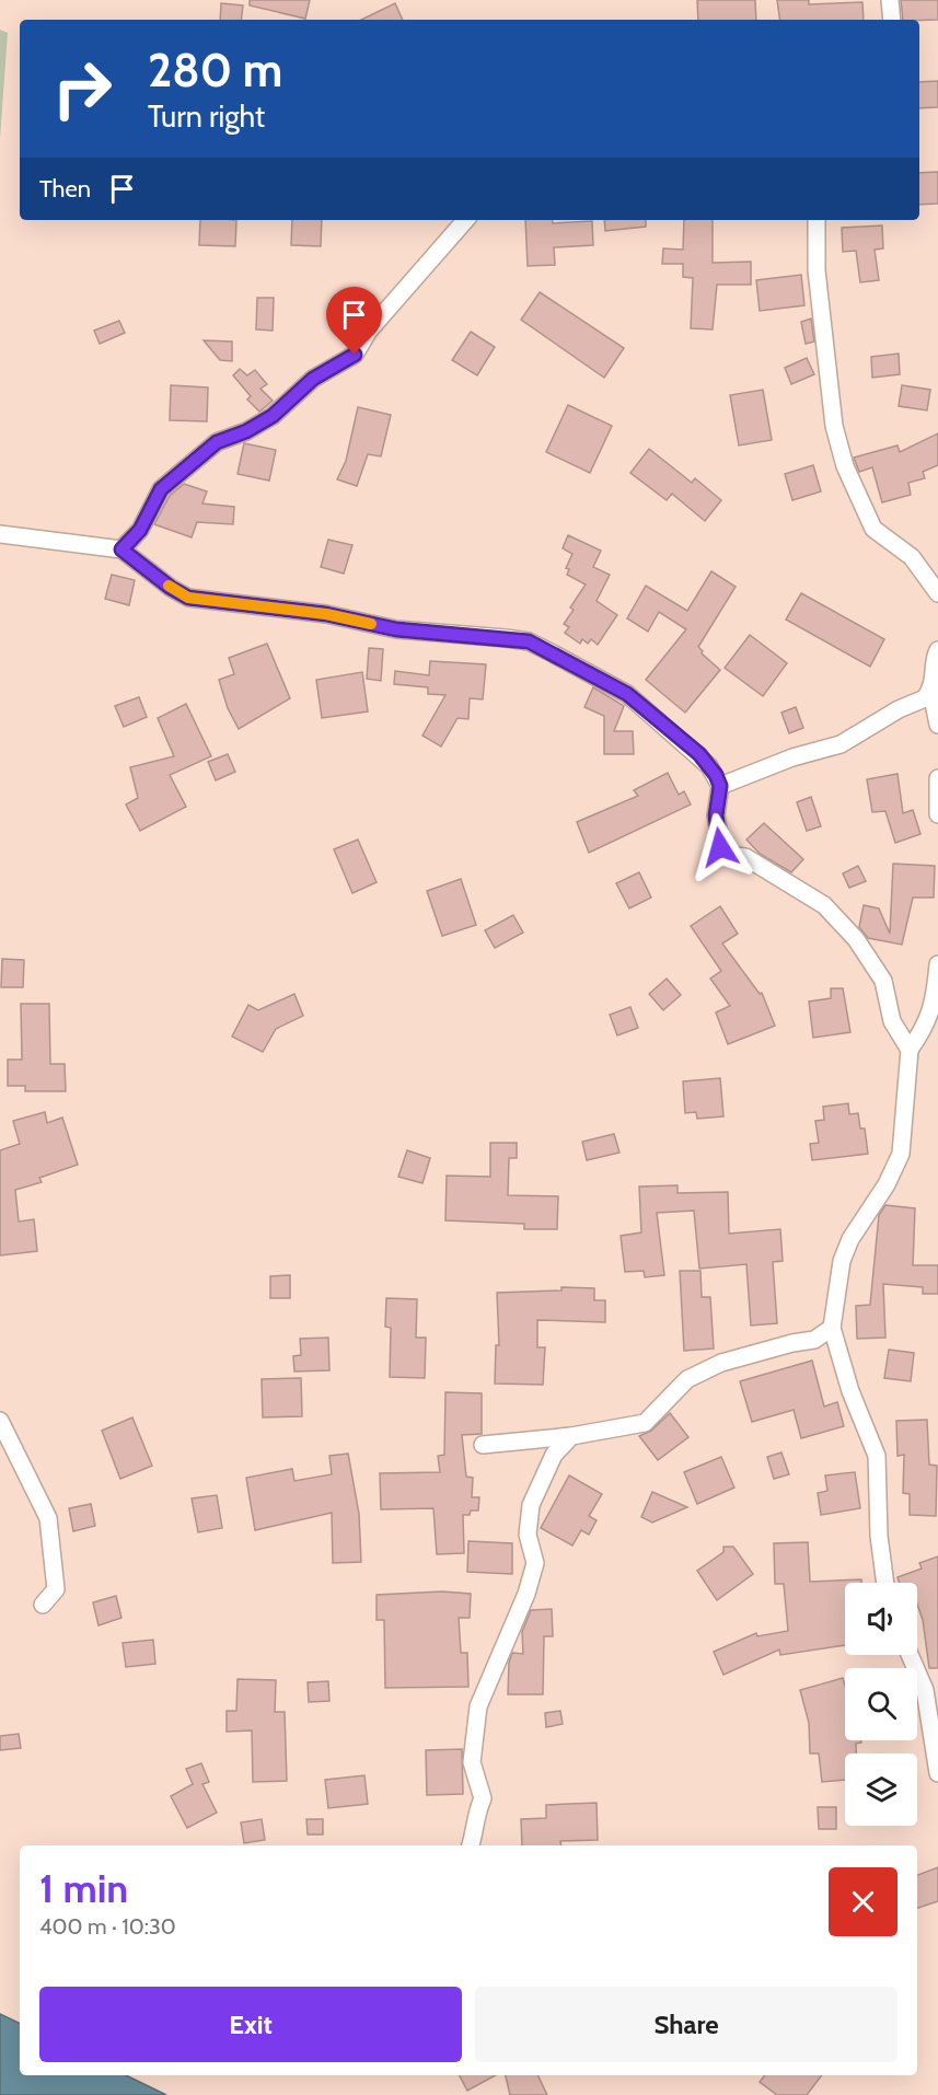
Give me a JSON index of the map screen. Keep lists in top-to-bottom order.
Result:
{
  "page": {
    "turn": ["280 m", "Turn right"],
    "then": "Then",
    "heading": ["1 min", "400 m · 10:30"],
    "buttons": ["Exit", "Share"]
  }
}
